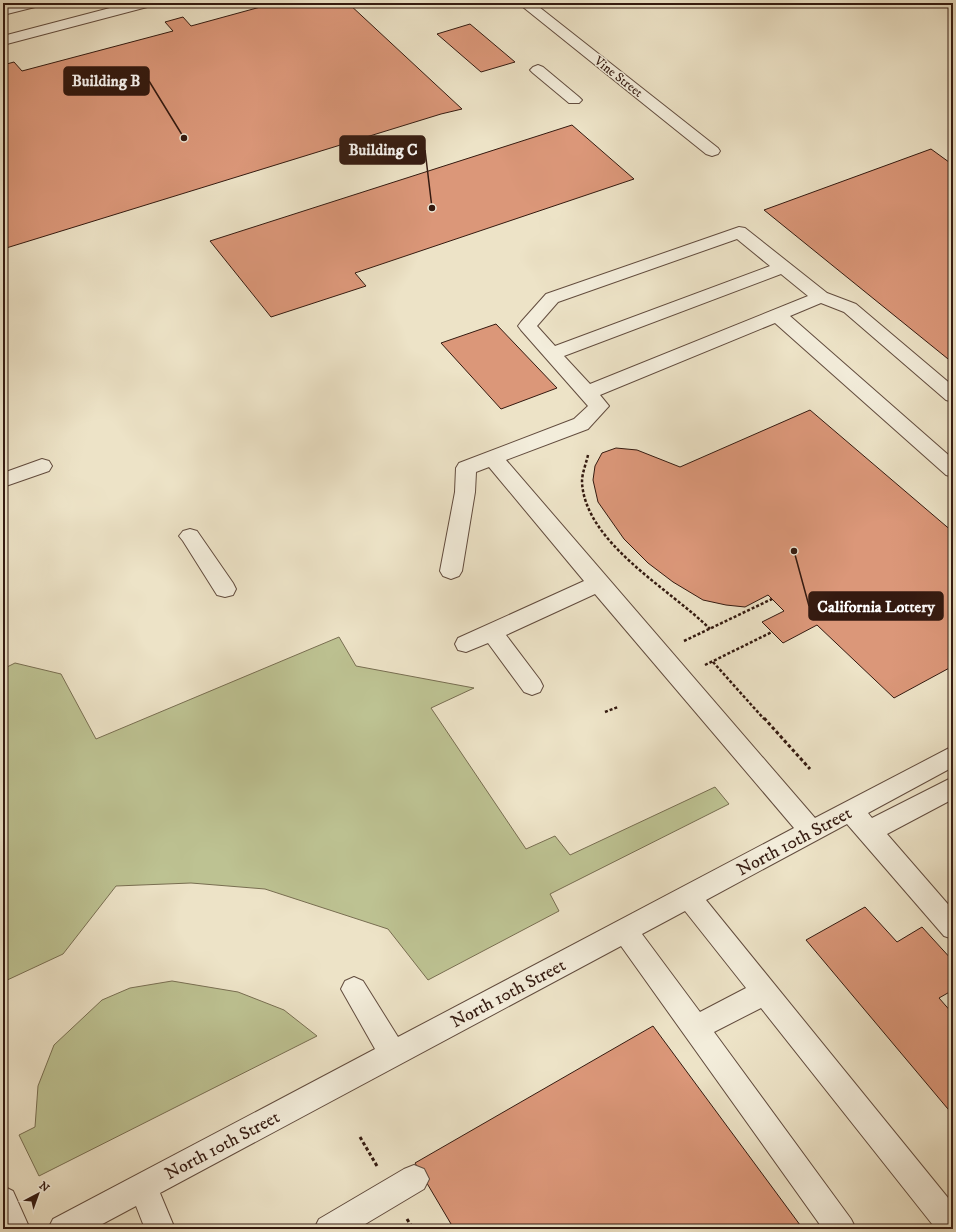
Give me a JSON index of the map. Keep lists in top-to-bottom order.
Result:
{
  "streets": {
    "street": ["Vine Street", "North 10th Street"]
  },
  "places": ["Building B", "Building C", "California Lottery"],
  "north": "top right"
}
